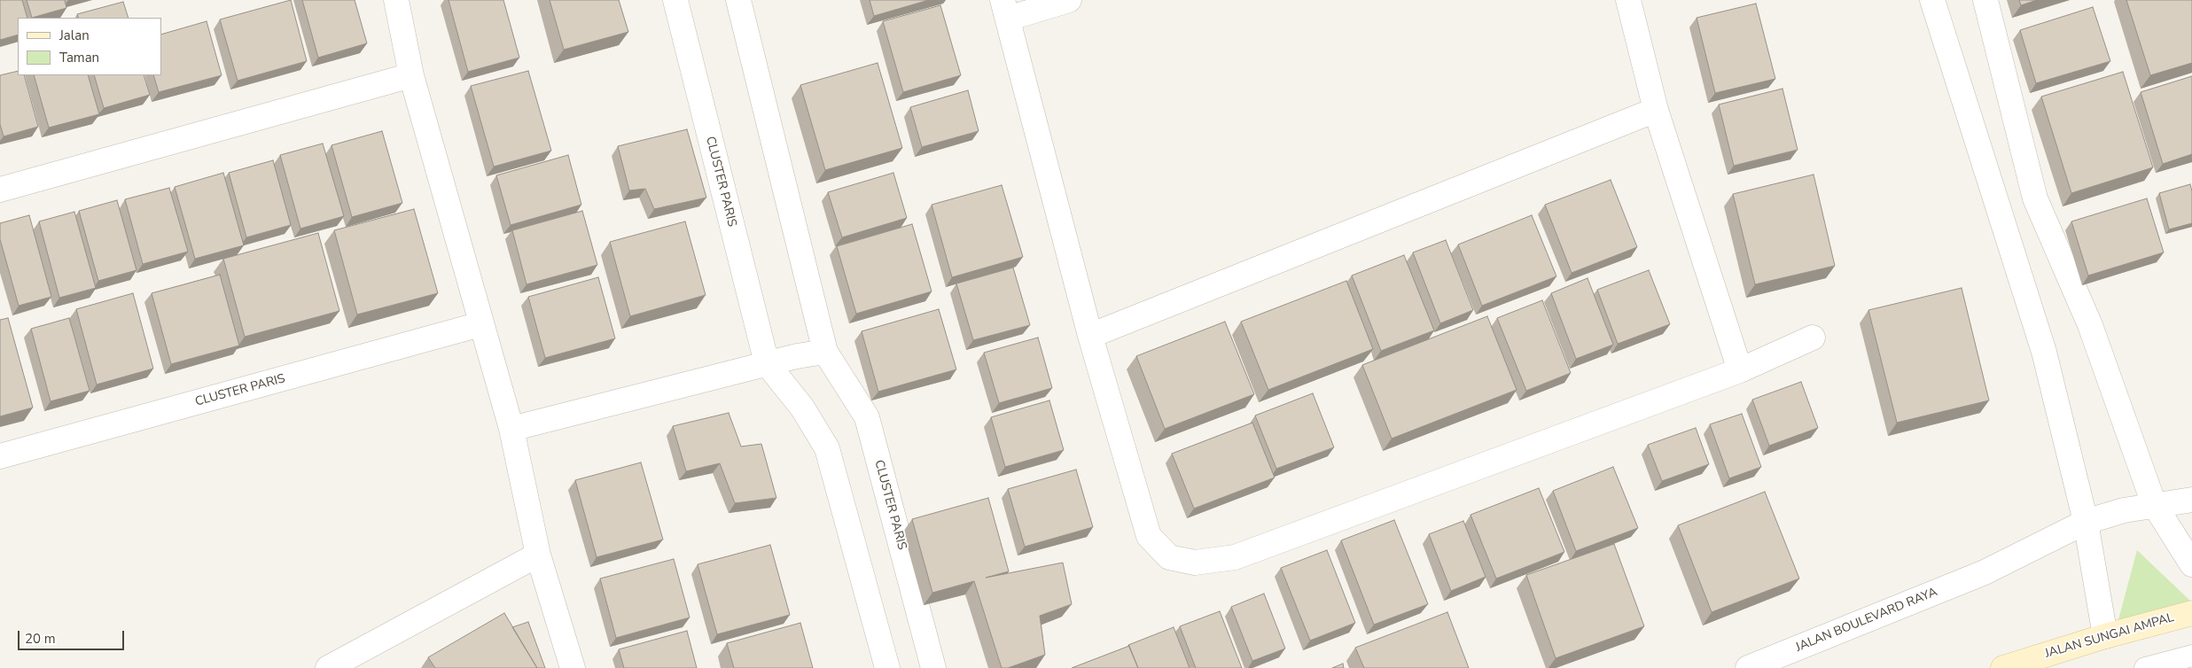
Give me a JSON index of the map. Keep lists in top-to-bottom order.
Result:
{
  "streets": {
    "main road": ["JALAN SUNGAI AMPAL"],
    "street": ["CLUSTER PARIS", "JALAN BOULEVARD RAYA"]
  },
  "legend": ["Jalan", "Taman"],
  "scale_bar": "20 m"
}
